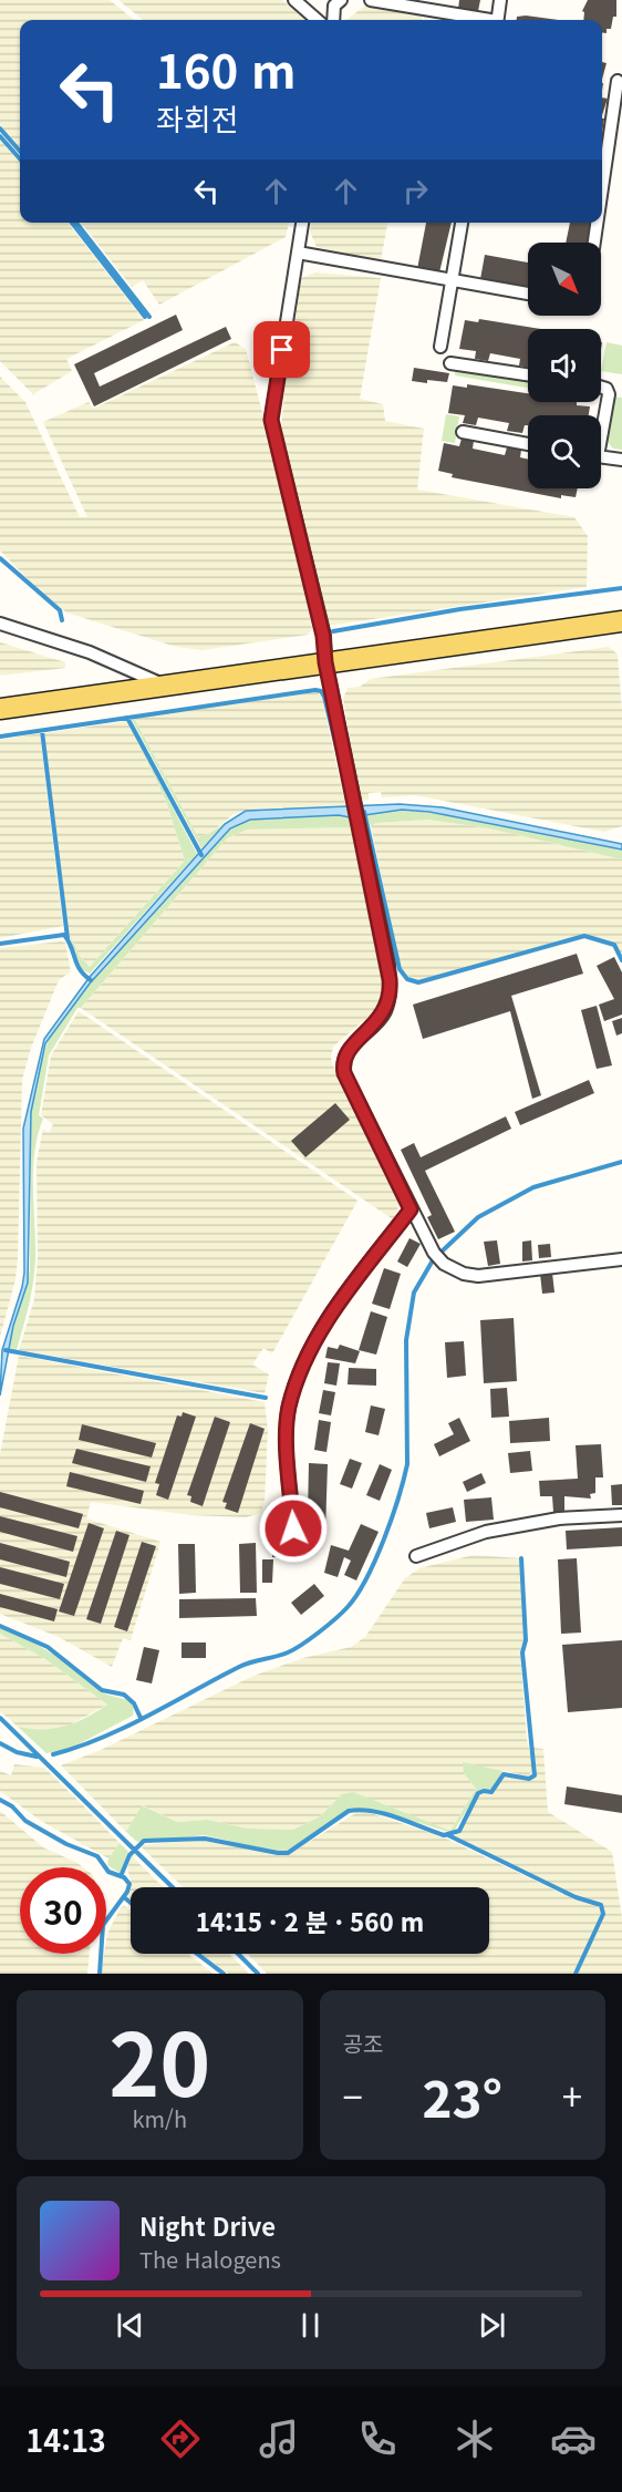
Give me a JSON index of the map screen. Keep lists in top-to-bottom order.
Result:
{
  "north": "bottom right",
  "page": {
    "turn": ["160 m", "좌회전"],
    "limit": "30",
    "trip": "14:15 · 2 분 · 560 m",
    "tile": [
      ["20", "km/h"],
      "공조"
    ],
    "heat": ["−", "23°", "+"],
    "song": ["Night Drive", "The Halogens"],
    "tabs": "14:13"
  }
}
